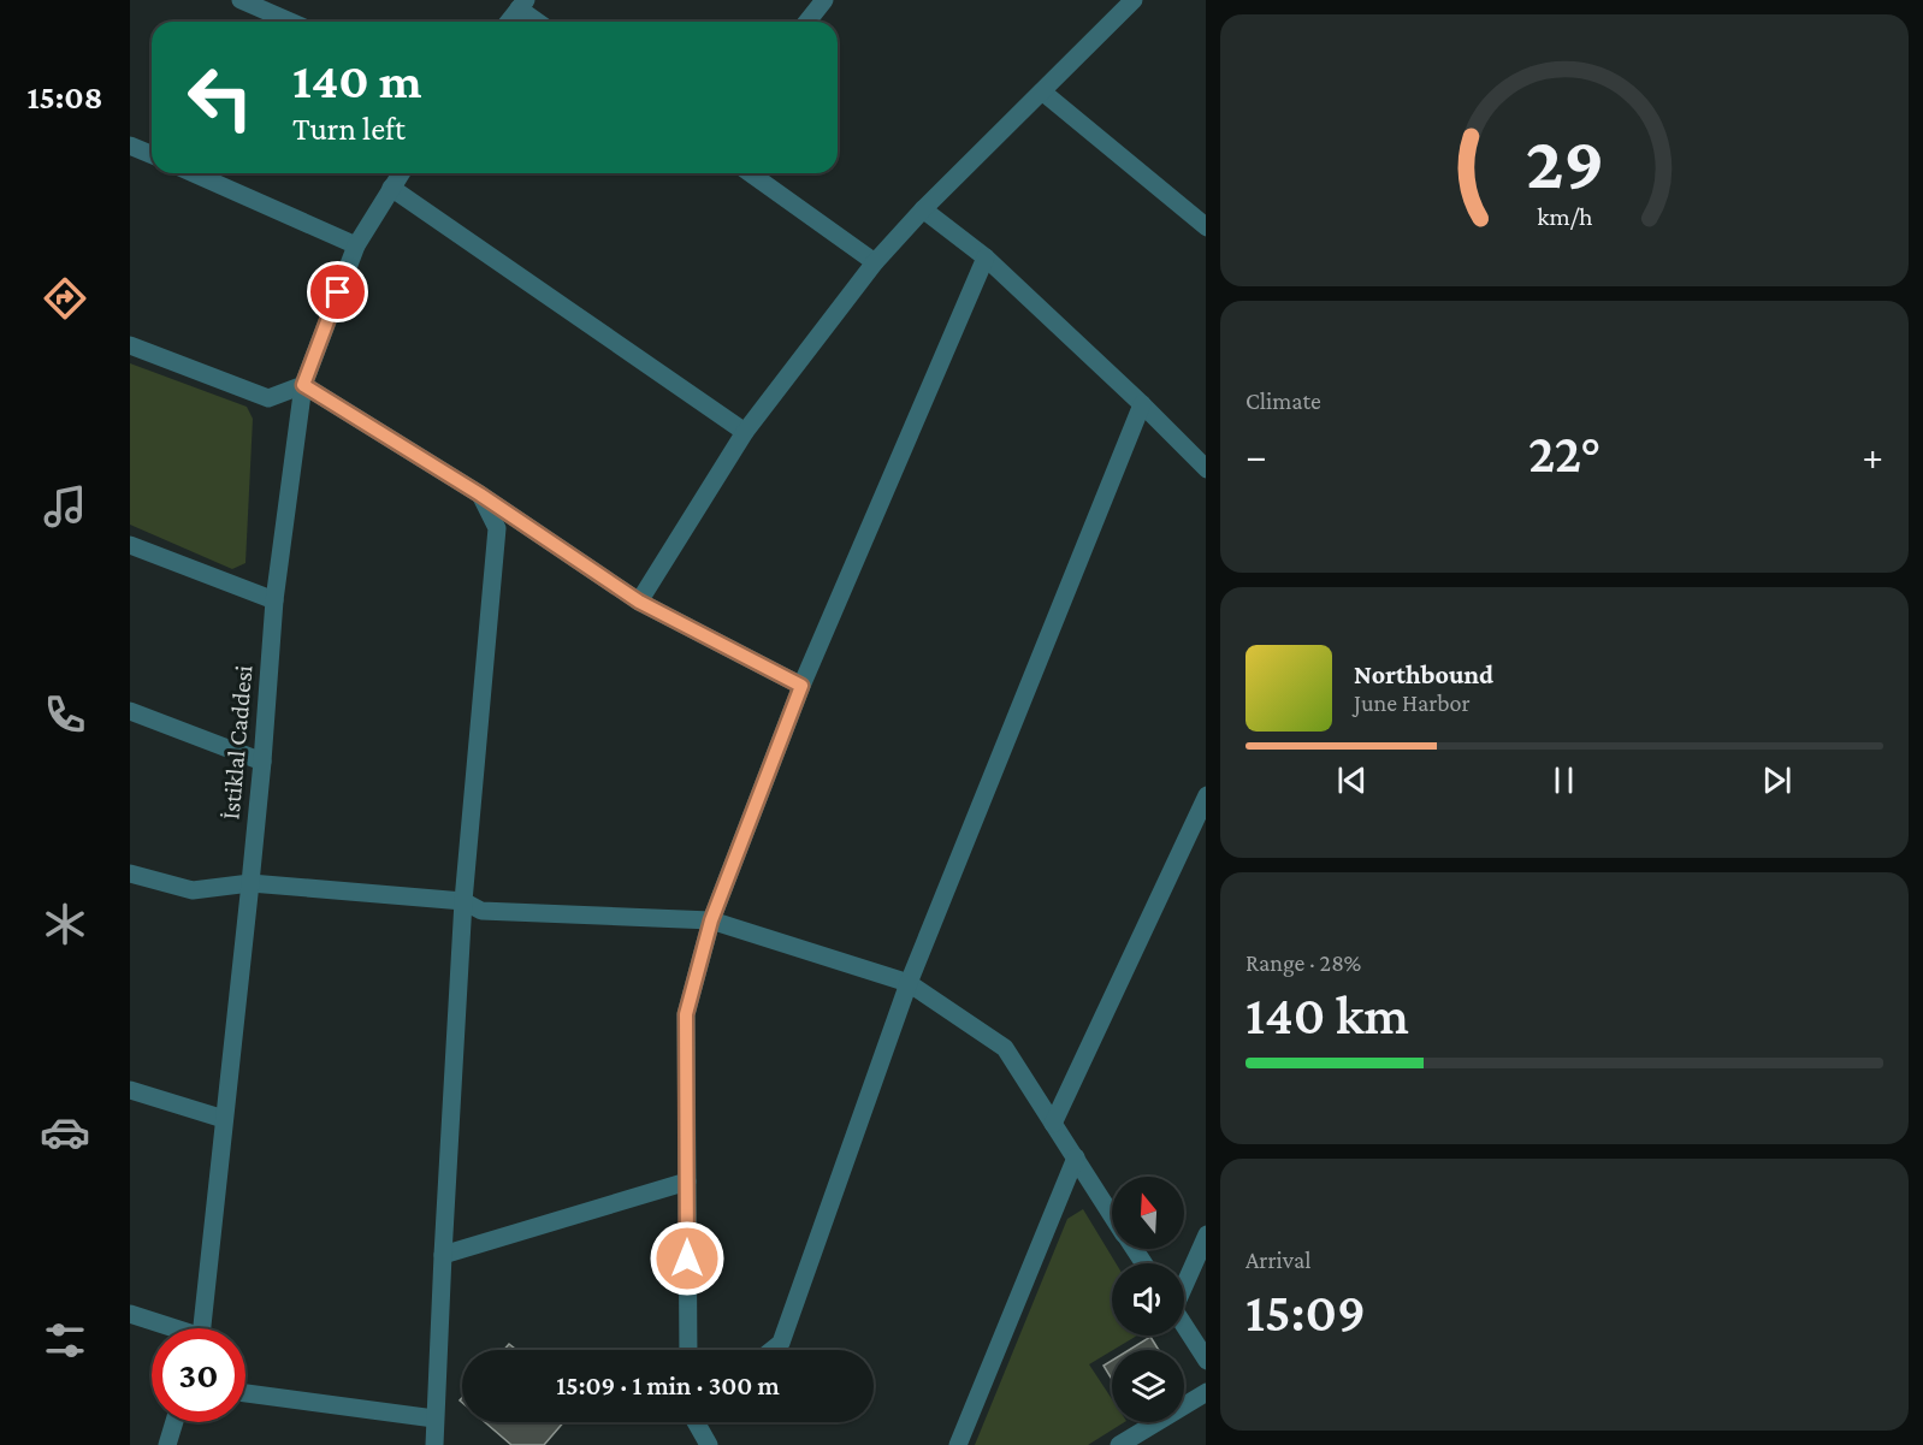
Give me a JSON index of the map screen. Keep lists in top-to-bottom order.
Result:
{
  "streets": {
    "street": ["İstiklal Caddesi"]
  },
  "north": "top",
  "page": {
    "tabs": "15:08",
    "turn": ["140 m", "Turn left"],
    "tile": [
      "Climate",
      ["Range · 28%", "140 km"],
      ["Arrival", "15:09"]
    ],
    "heat": ["−", "22°", "+"],
    "song": ["Northbound", "June Harbor"],
    "limit": "30",
    "trip": "15:09 · 1 min · 300 m",
    "gauge": ["29", "km/h"]
  }
}
